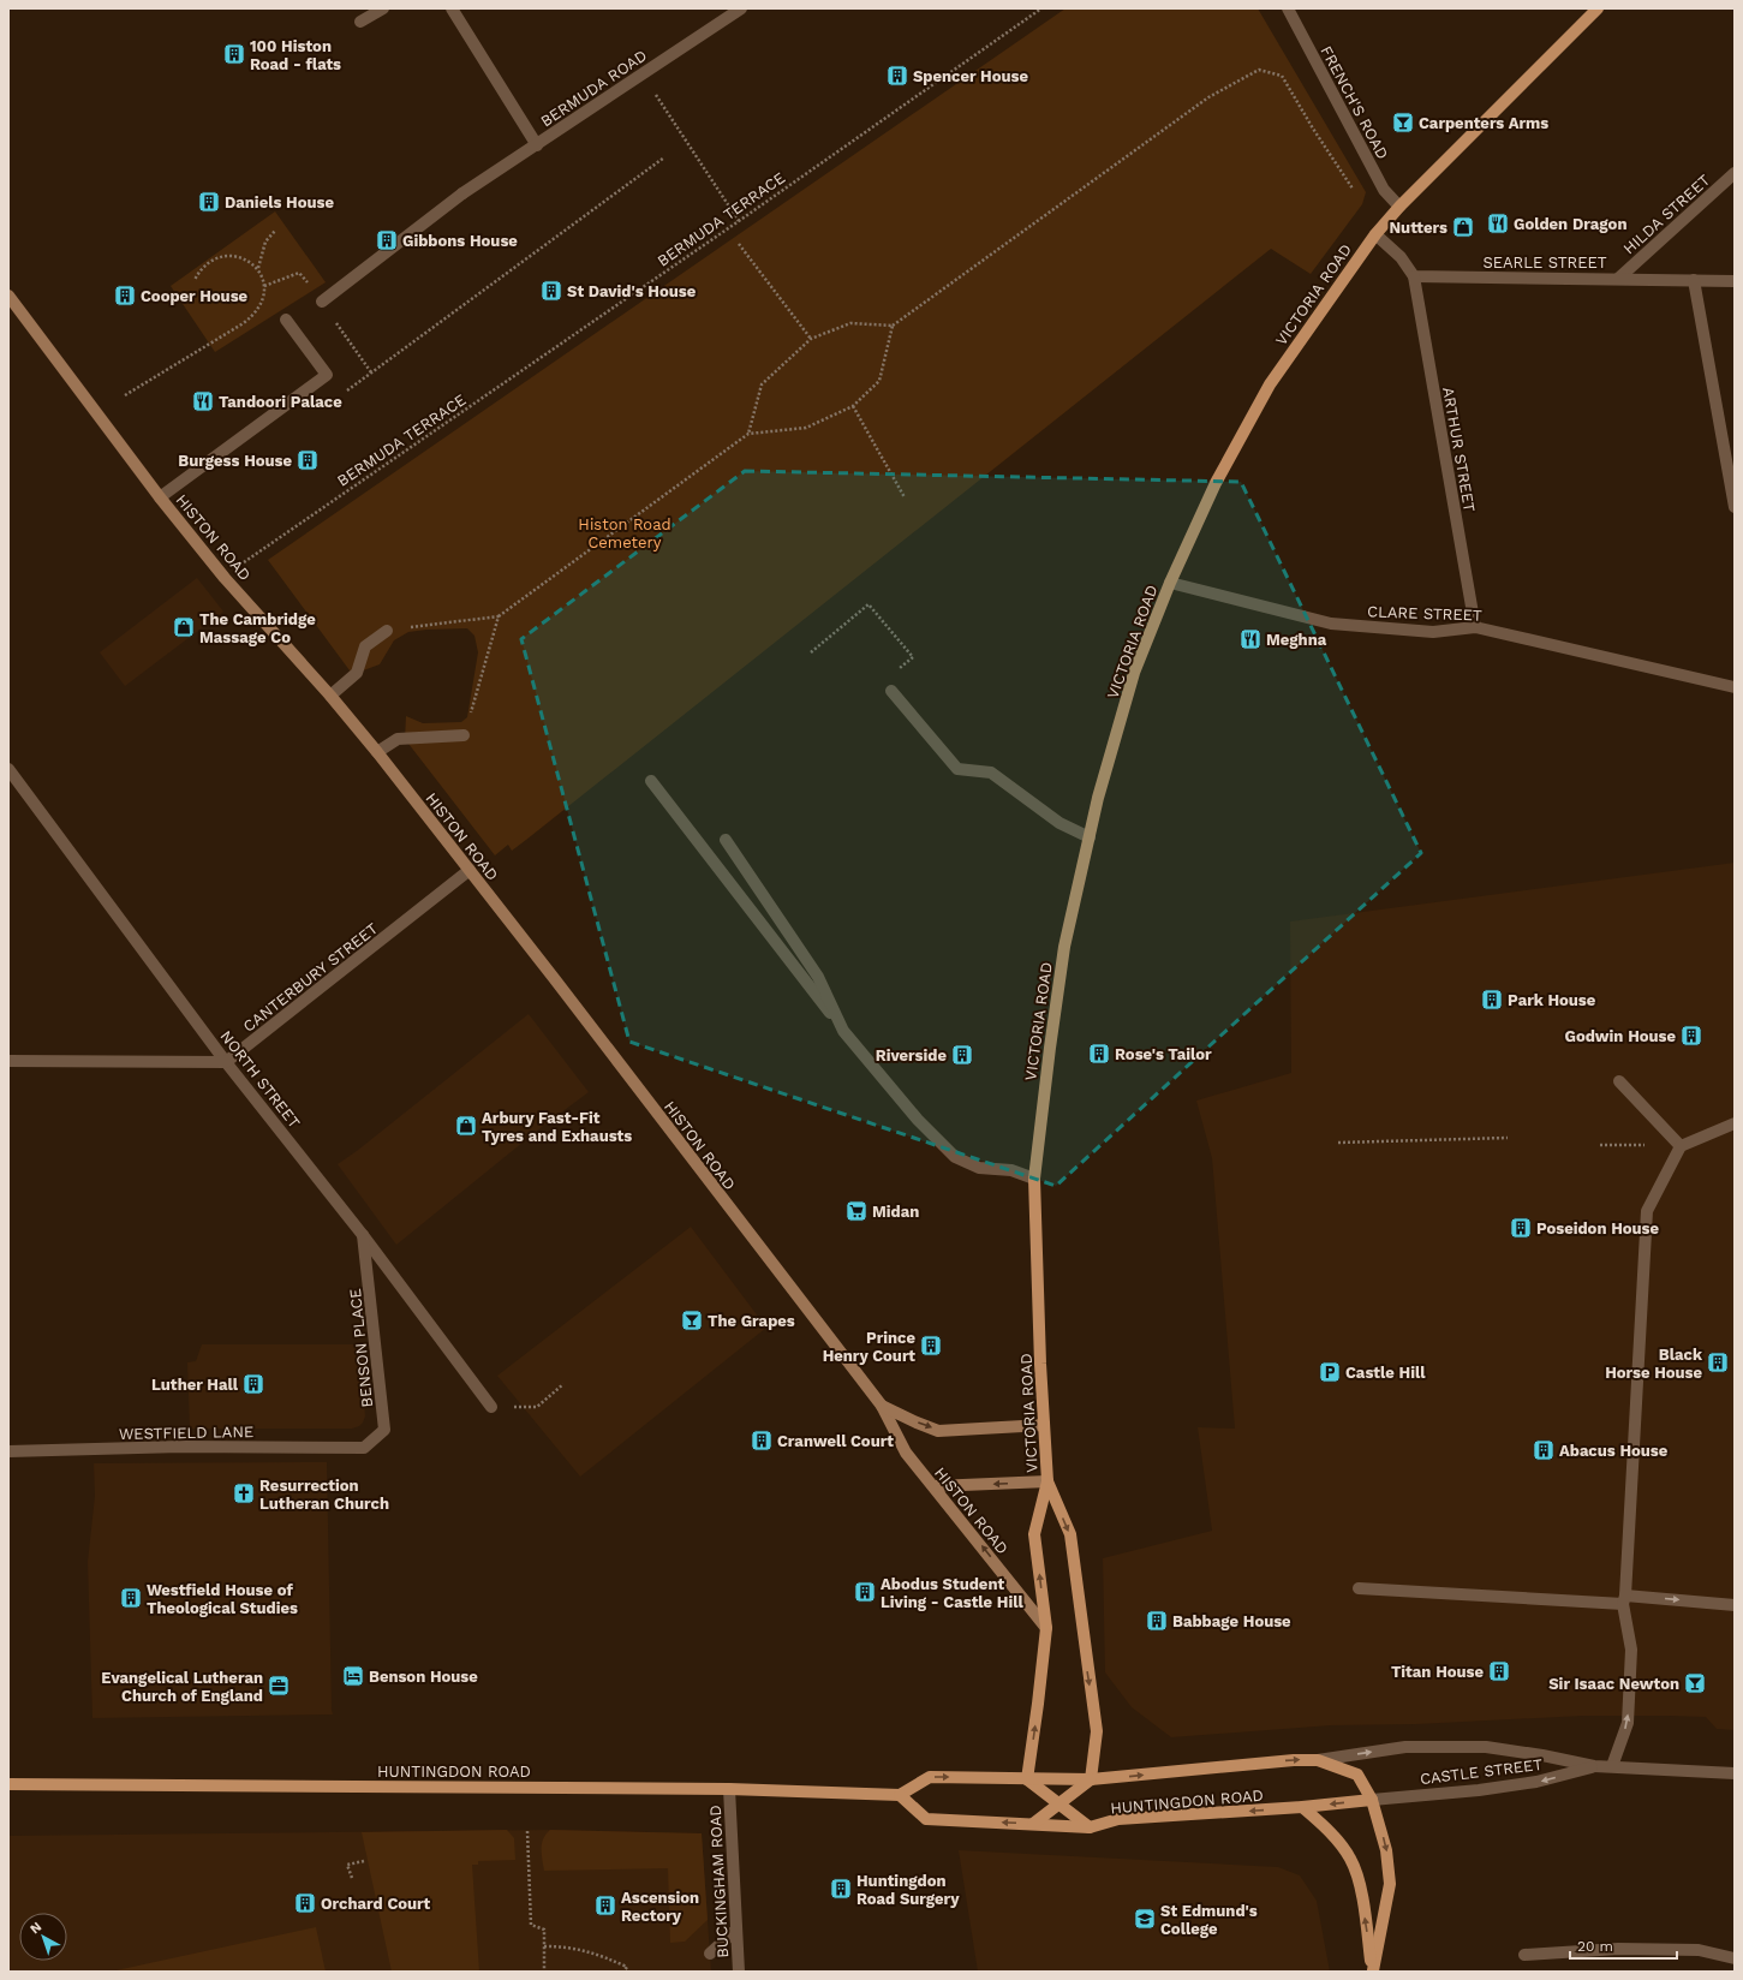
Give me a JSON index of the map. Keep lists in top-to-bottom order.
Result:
{
  "streets": {
    "main road": ["VICTORIA ROAD", "HISTON ROAD", "HUNTINGDON ROAD"],
    "street": [
      "BERMUDA ROAD",
      "FRENCH'S ROAD",
      "HILDA STREET",
      "SEARLE STREET",
      "ARTHUR STREET",
      "CLARE STREET",
      "CANTERBURY STREET",
      "NORTH STREET",
      "BENSON PLACE",
      "WESTFIELD LANE",
      "CASTLE STREET",
      "BUCKINGHAM ROAD"
    ],
    "path": ["BERMUDA TERRACE"]
  },
  "crossings": [
    ["FRENCH'S ROAD", "VICTORIA ROAD"],
    ["HILDA STREET", "SEARLE STREET"],
    ["BERMUDA TERRACE", "HISTON ROAD"],
    ["SEARLE STREET", "ARTHUR STREET"],
    ["VICTORIA ROAD", "HISTON ROAD"],
    ["VICTORIA ROAD", "CLARE STREET"],
    ["VICTORIA ROAD", "HUNTINGDON ROAD"],
    ["ARTHUR STREET", "CLARE STREET"],
    ["HISTON ROAD", "CANTERBURY STREET"],
    ["CANTERBURY STREET", "NORTH STREET"],
    ["NORTH STREET", "BENSON PLACE"],
    ["BENSON PLACE", "WESTFIELD LANE"],
    ["HUNTINGDON ROAD", "CASTLE STREET"],
    ["HUNTINGDON ROAD", "BUCKINGHAM ROAD"]
  ],
  "parks": ["Histon Road Cemetery"],
  "places": {
    "building": [
      "100 Histon Road - flats",
      "Spencer House",
      "Daniels House",
      "Gibbons House",
      "St David's House",
      "Cooper House",
      "Burgess House",
      "Park House",
      "Godwin House",
      "Rose's Tailor",
      "Riverside",
      "Poseidon House",
      "Prince Henry Court",
      "Black Horse House",
      "Luther Hall",
      "Cranwell Court",
      "Abacus House",
      "Abodus Student Living - Castle Hill",
      "Westfield House of Theological Studies",
      "Babbage House",
      "Titan House",
      "Huntingdon Road Surgery",
      "Orchard Court",
      "Ascension Rectory"
    ],
    "bar": ["Carpenters Arms", "The Grapes", "Sir Isaac Newton"],
    "restaurant": ["Golden Dragon", "Tandoori Palace", "Meghna"],
    "shop": ["Nutters", "The Cambridge Massage Co", "Arbury Fast-Fit Tyres and Exhausts"],
    "supermarket": ["Midan"],
    "parking": ["Castle Hill"],
    "church": ["Resurrection Lutheran Church"],
    "hotel": ["Benson House"],
    "office": ["Evangelical Lutheran Church of England"],
    "school or university": ["St Edmund's College"]
  },
  "scale_bar": "20 m",
  "north": "top left"
}
